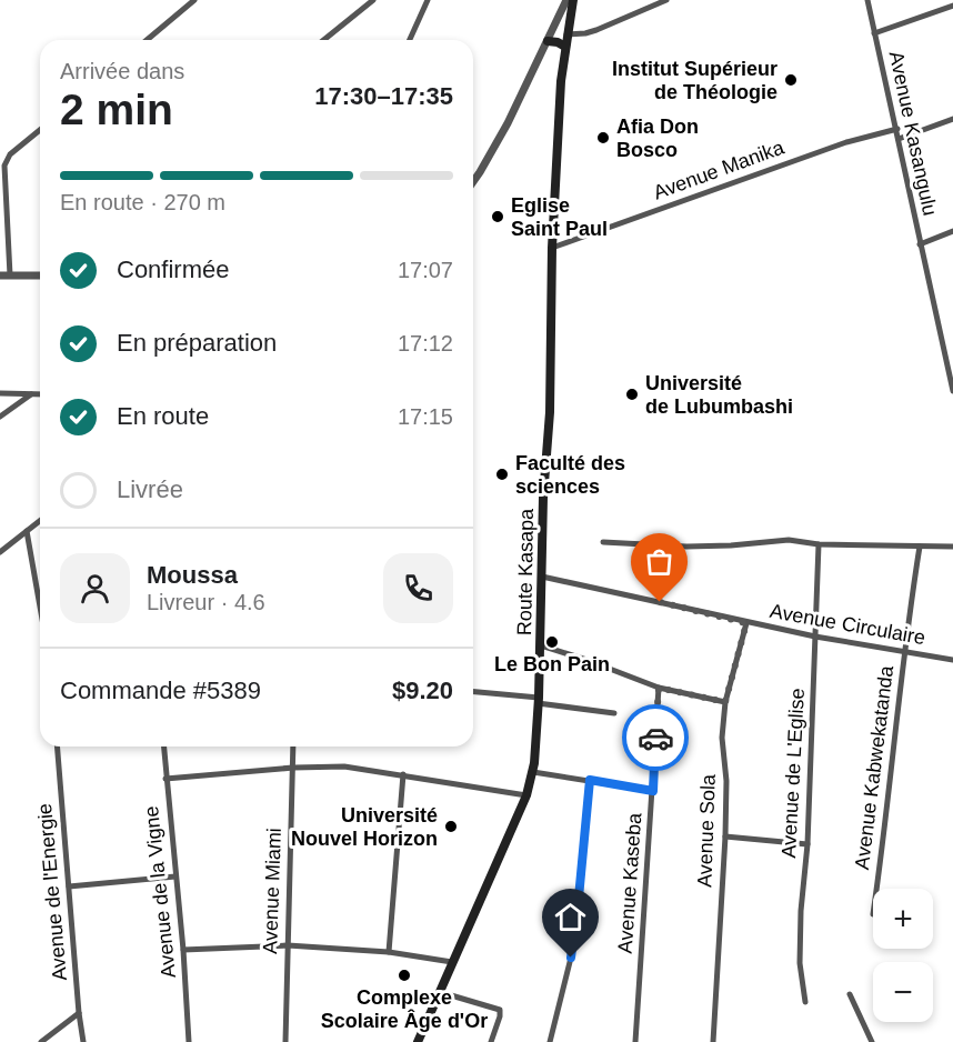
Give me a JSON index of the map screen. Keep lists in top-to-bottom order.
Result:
{
  "streets": {
    "main road": ["Route Kasapa"],
    "street": [
      "Avenue Kasangulu",
      "Avenue Manika",
      "Avenue Circulaire",
      "Avenue Kabwekatanda",
      "Avenue de L'Eglise",
      "Avenue Sola",
      "Avenue Kaseba",
      "Avenue Miami",
      "Avenue de l'Energie",
      "Avenue de la Vigne"
    ]
  },
  "crossings": [
    ["Avenue Kasangulu", "Avenue Manika"],
    ["Avenue Manika", "Route Kasapa"],
    ["Route Kasapa", "Avenue Circulaire"],
    ["Avenue Circulaire", "Avenue Kabwekatanda"],
    ["Avenue Circulaire", "Avenue de L'Eglise"],
    ["Avenue Circulaire", "Avenue Sola"]
  ],
  "places": [
    "Institut Supérieur de Théologie",
    "Afia Don Bosco",
    "Eglise Saint Paul",
    "Université de Lubumbashi",
    "Faculté des sciences",
    "Le Bon Pain",
    "Université Nouvel Horizon",
    "Complexe Scolaire Âge d'Or"
  ],
  "page": {
    "heading": ["2 min", "Arrivée dans", "17:30–17:35"],
    "panel": [
      "Moussa",
      "Livreur · 4.6",
      "Commande #5389",
      "$9.20"
    ],
    "bar": "En route · 270 m",
    "list": [
      ["Confirmée", "17:07"],
      ["En préparation", "17:12"],
      ["En route", "17:15"],
      "Livrée"
    ],
    "map_buttons": ["+", "−"]
  }
}
